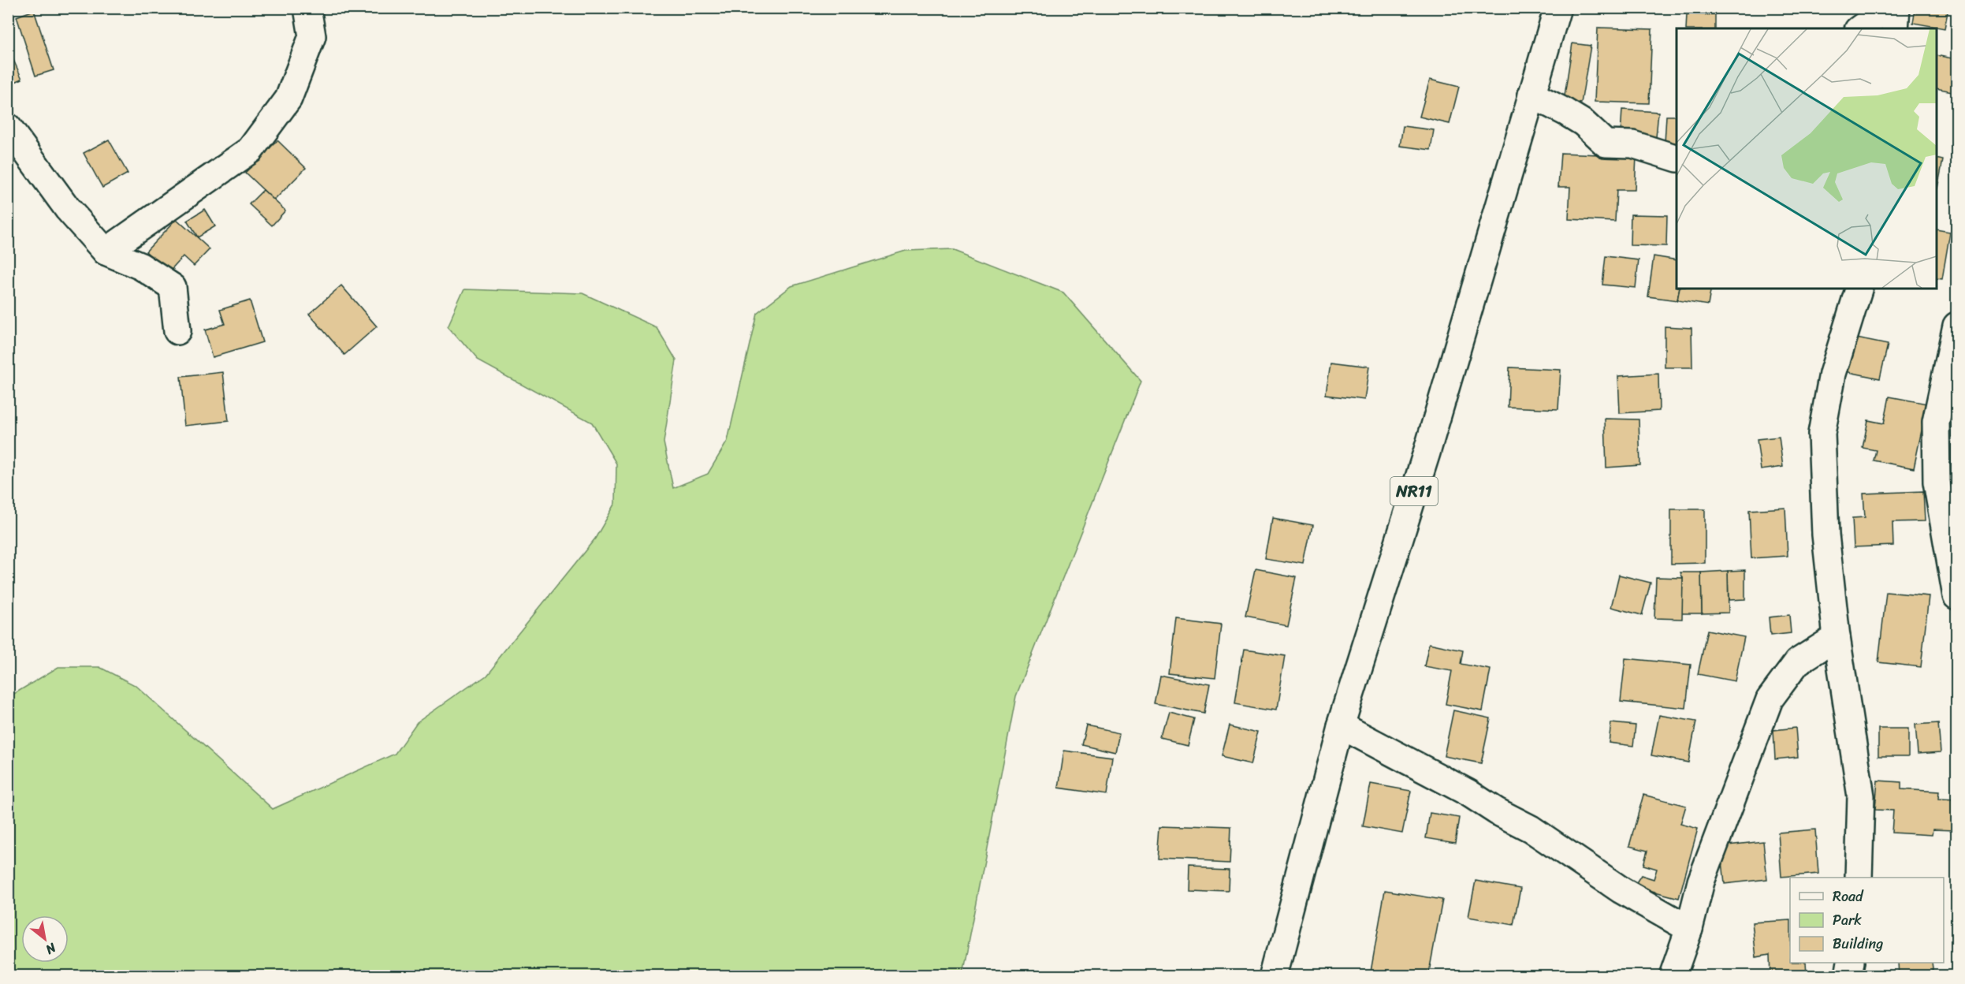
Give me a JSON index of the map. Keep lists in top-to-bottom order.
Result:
{
  "streets": {
    "main road": ["NR11"]
  },
  "legend": ["Road", "Park", "Building"],
  "north": "bottom right"
}
